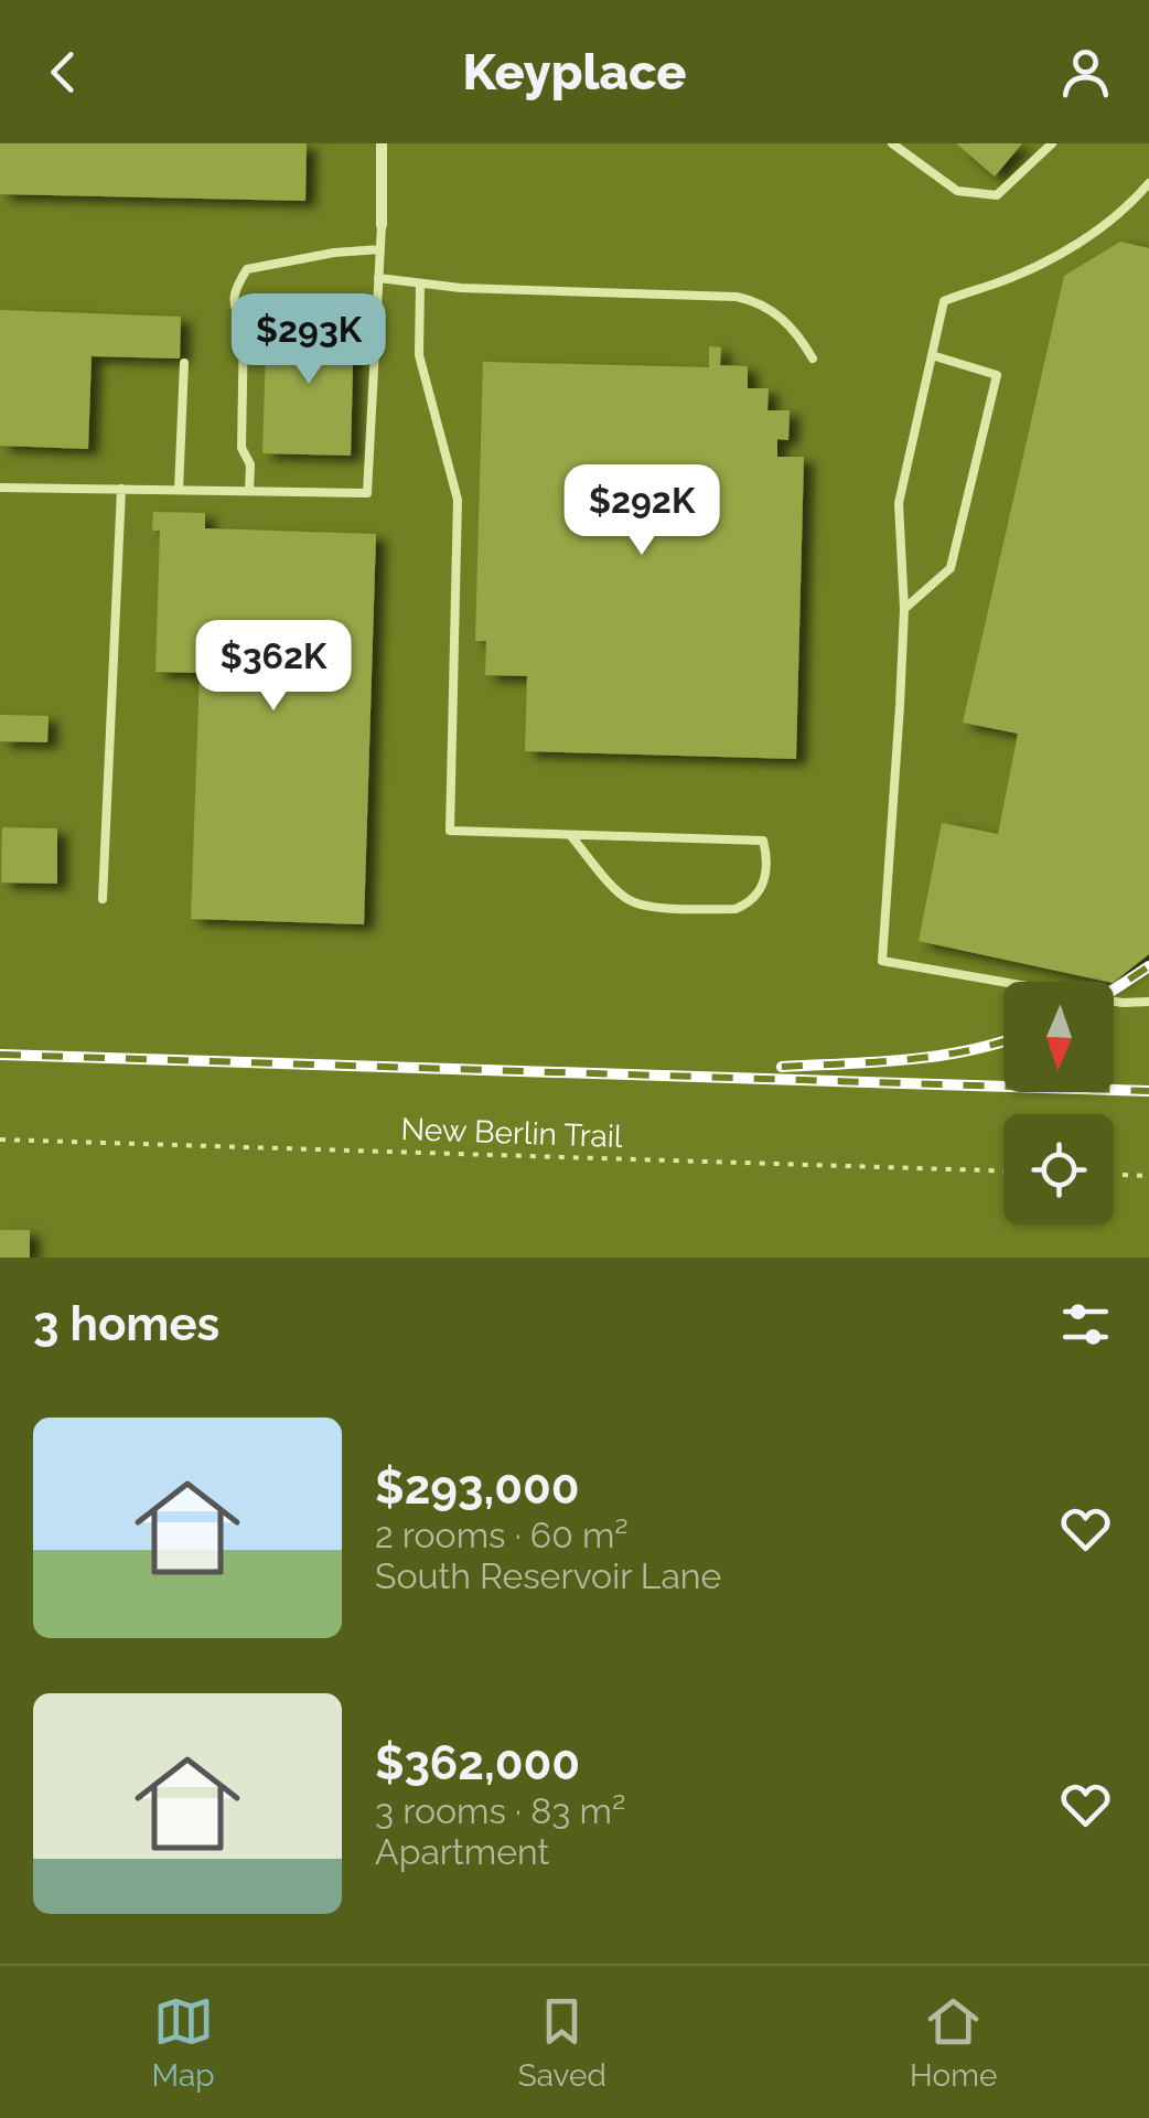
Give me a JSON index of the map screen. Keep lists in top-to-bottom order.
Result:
{
  "streets": {
    "path": ["New Berlin Trail"]
  },
  "north": "bottom",
  "page": {
    "header": "Keyplace",
    "price": ["$293K", "$292K", "$362K"],
    "heading": "3 homes",
    "list": [
      {
        "name": "$293,000",
        "note": "2 rooms · 60 m² · South Reservoir Lane"
      },
      {
        "name": "$362,000",
        "note": "3 rooms · 83 m² · Apartment"
      }
    ],
    "tabs": ["Map", "Saved", "Home"]
  }
}
